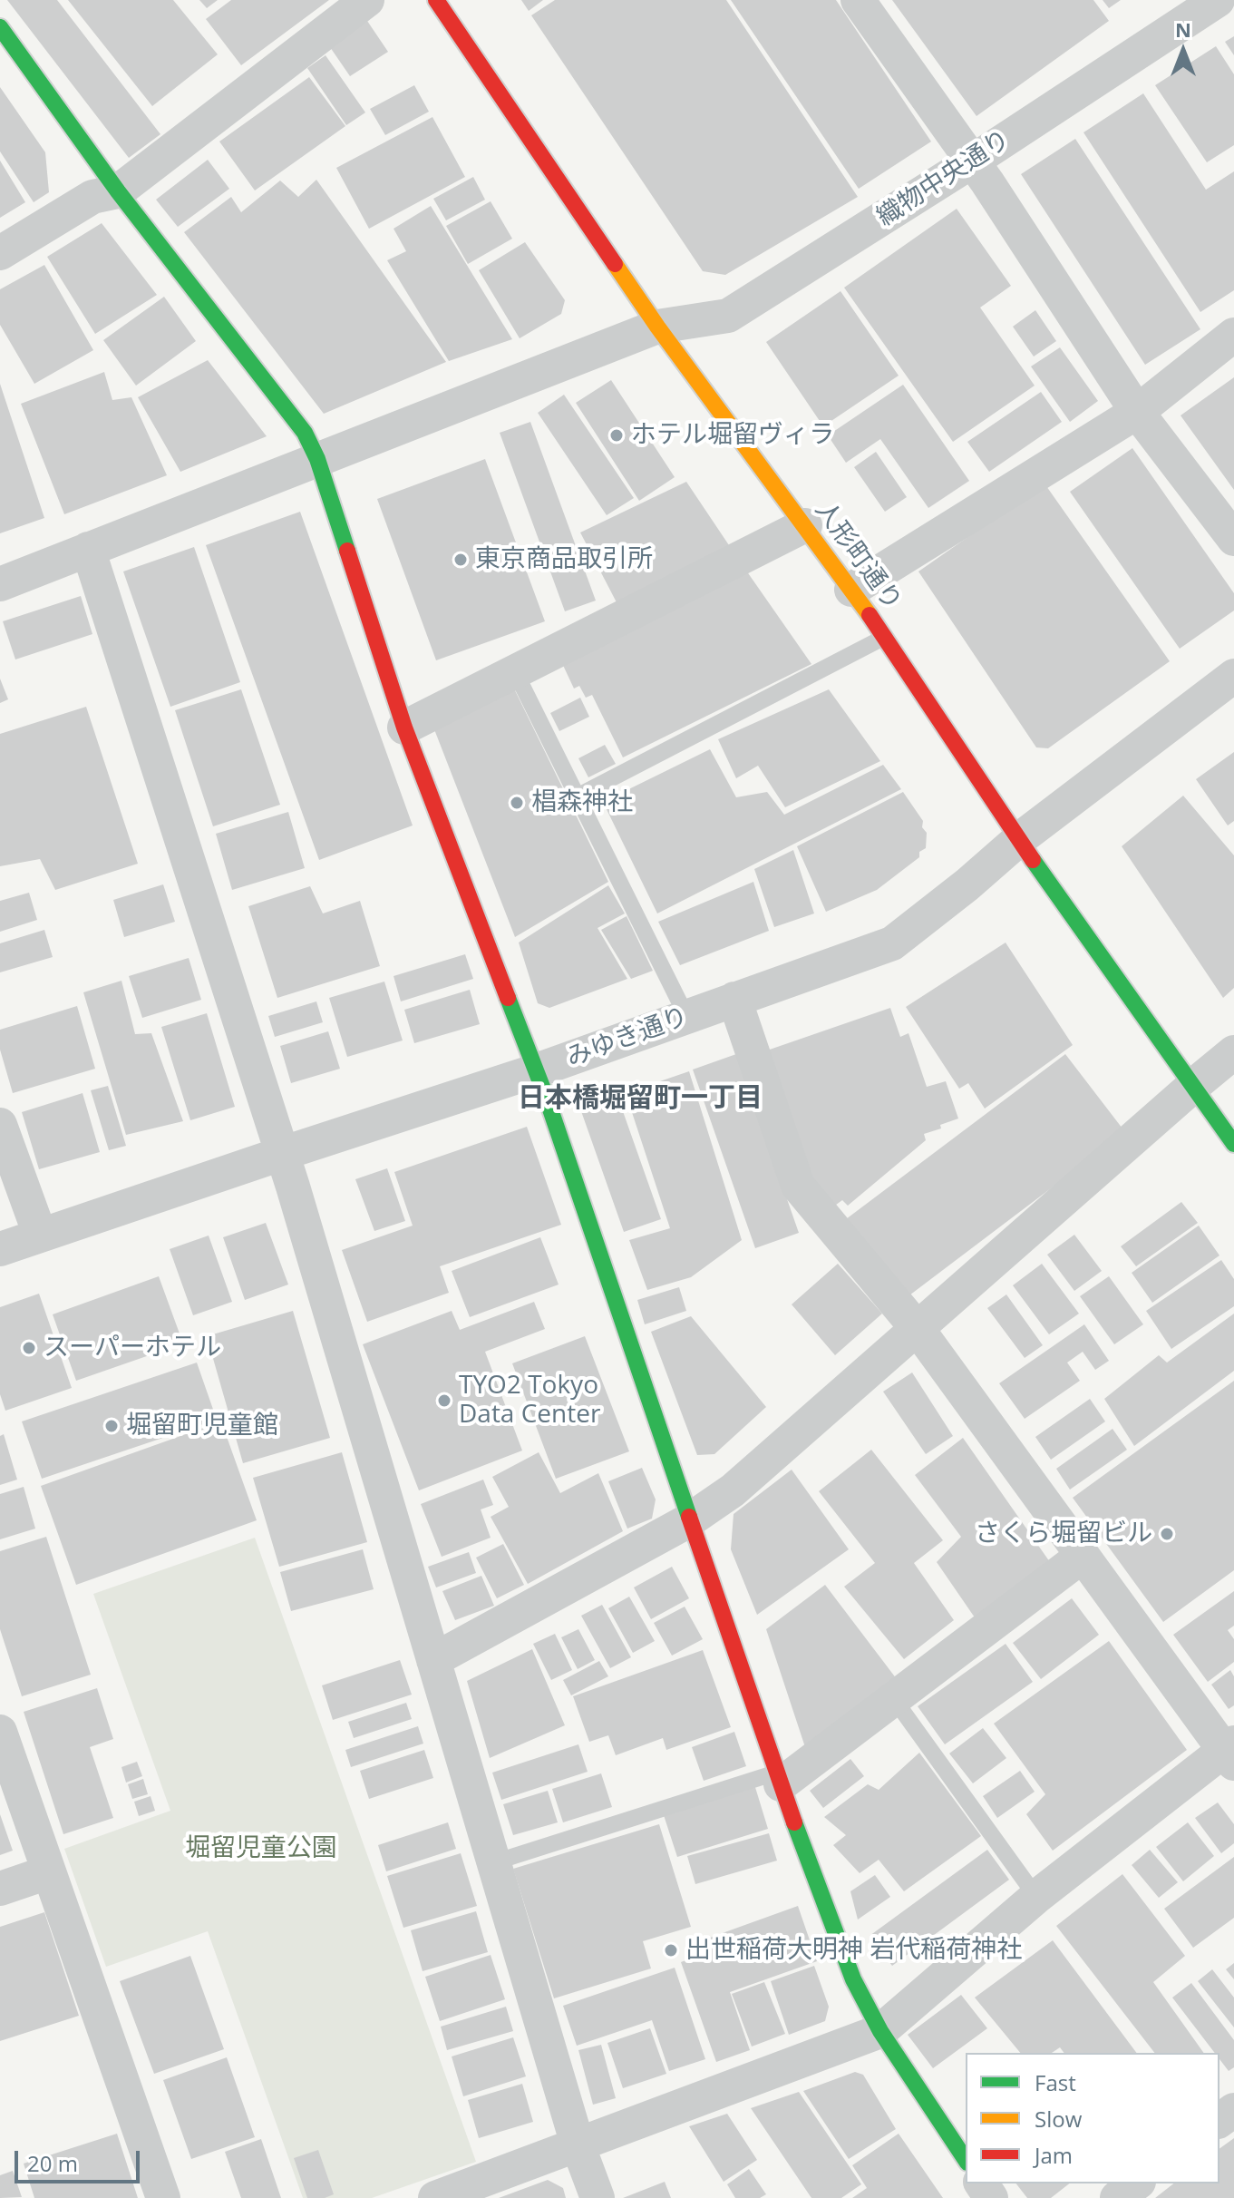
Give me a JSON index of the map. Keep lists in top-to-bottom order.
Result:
{
  "streets": {
    "street": ["織物中央通り", "人形町通り", "みゆき通り"]
  },
  "crossings": [
    ["織物中央通り", "人形町通り"],
    ["人形町通り", "みゆき通り"]
  ],
  "districts": ["日本橋堀留町一丁目"],
  "parks": ["堀留児童公園"],
  "places": [
    "ホテル堀留ヴィラ",
    "東京商品取引所",
    "椙森神社",
    "スーパーホテル",
    "TYO2 Tokyo Data Center",
    "堀留町児童館",
    "さくら堀留ビル",
    "出世稲荷大明神 岩代稲荷神社"
  ],
  "legend": ["Fast", "Slow", "Jam"],
  "scale_bar": "20 m",
  "north": "top"
}
